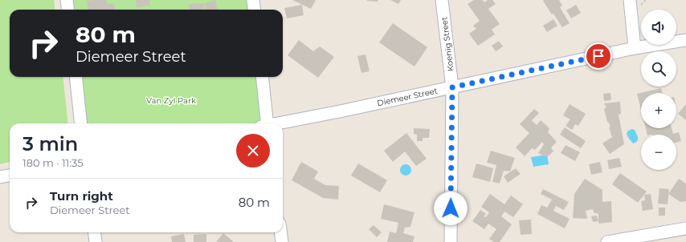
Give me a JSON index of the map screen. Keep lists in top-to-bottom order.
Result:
{
  "streets": {
    "street": ["Koenig Street", "Diemeer Street"]
  },
  "crossings": [
    ["Koenig Street", "Diemeer Street"]
  ],
  "parks": ["Van Zyl Park"],
  "page": {
    "map_buttons": ["+", "−"],
    "turn": ["80 m", "Diemeer Street"],
    "heading": ["3 min", "180 m · 11:35"],
    "list": [
      {
        "name": "Turn right",
        "note": "Diemeer Street",
        "value": "80 m"
      }
    ]
  }
}
